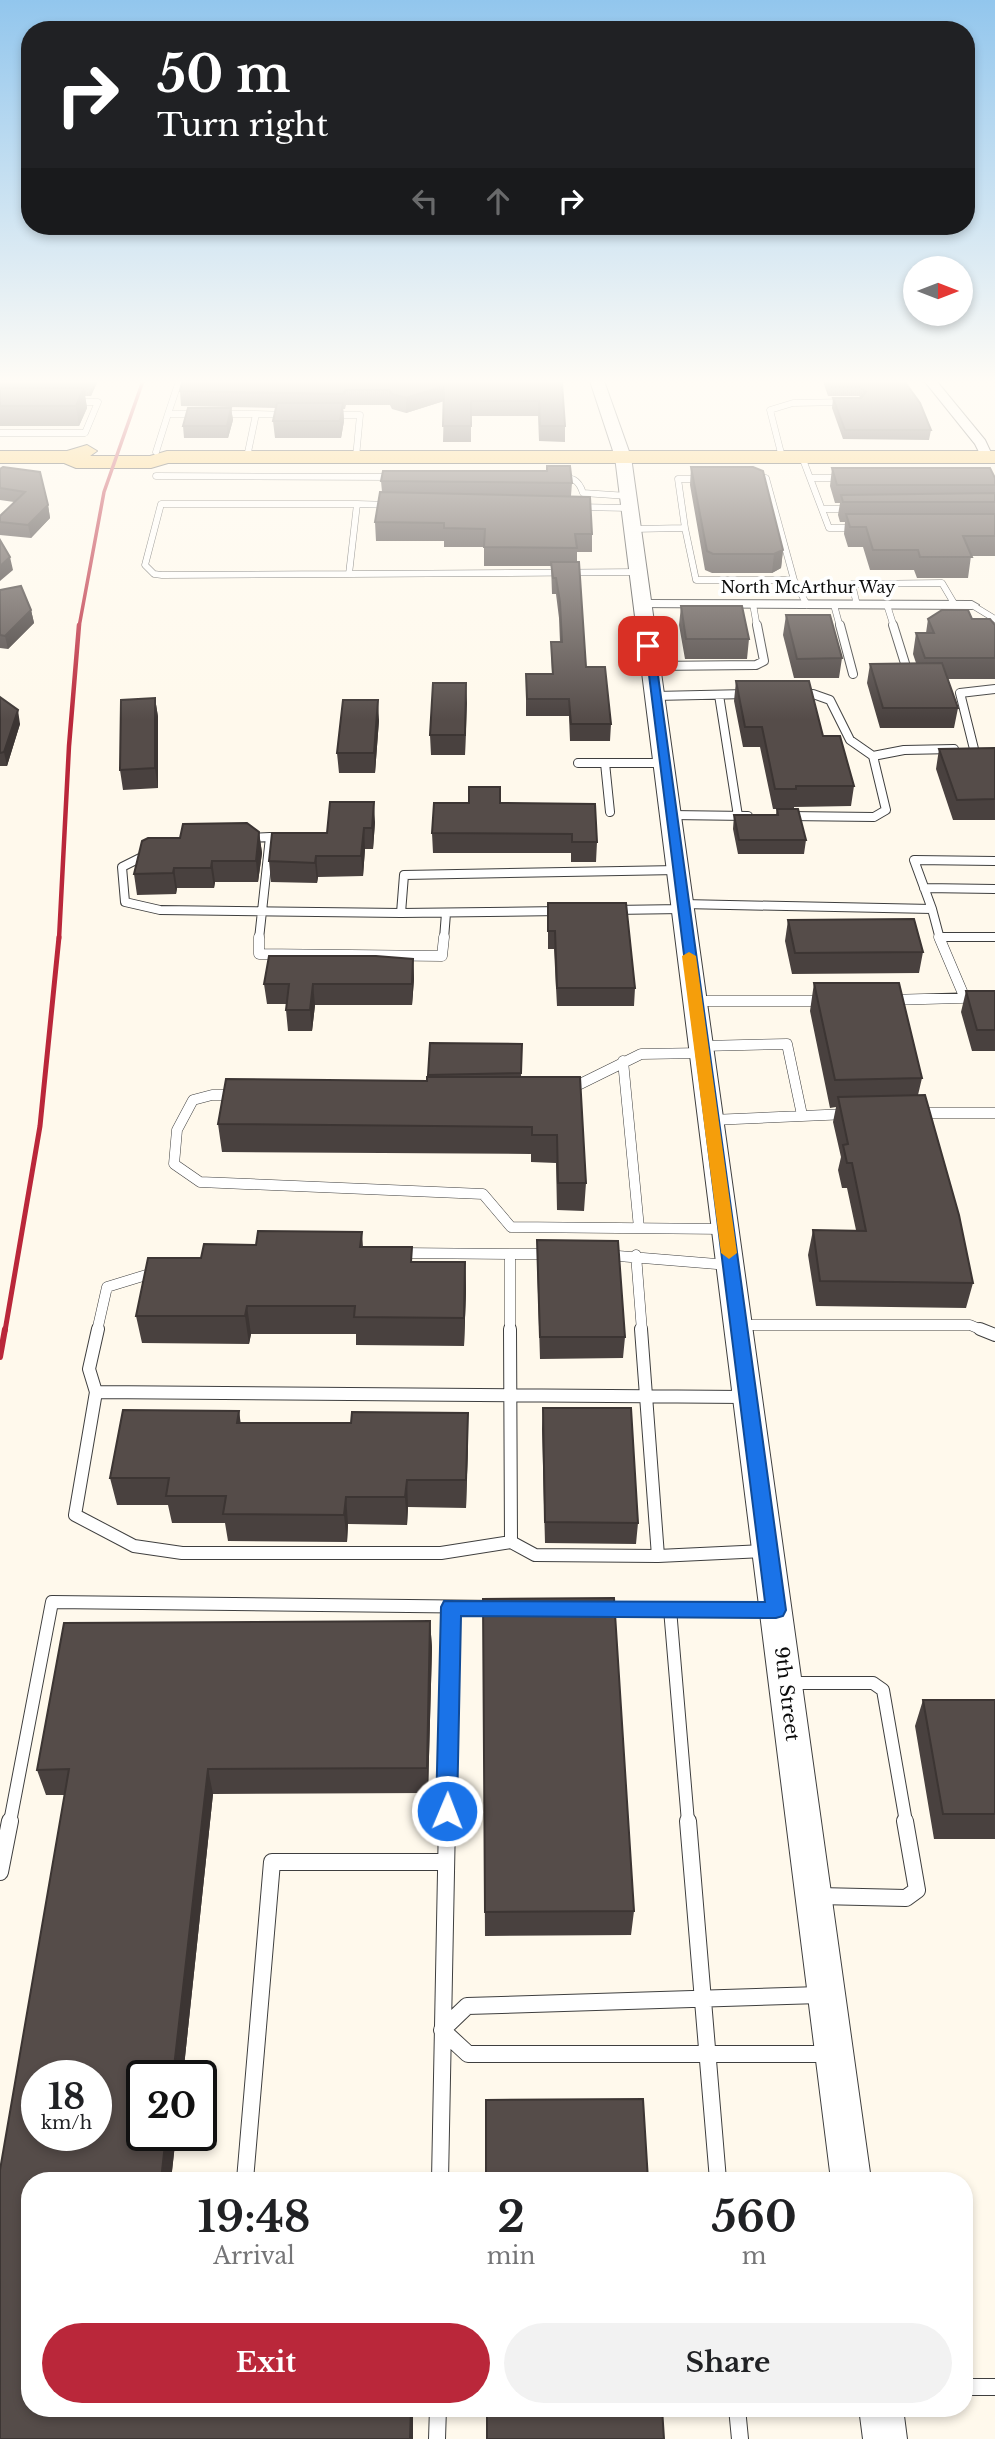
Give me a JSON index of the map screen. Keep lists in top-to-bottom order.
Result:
{
  "streets": {
    "street": ["North McArthur Way", "9th Street"]
  },
  "crossings": [
    ["North McArthur Way", "9th Street"]
  ],
  "north": "right",
  "page": {
    "turn": ["50 m", "Turn right"],
    "speed": "18 km/h",
    "limit": "20",
    "eta": [
      "19:48",
      "Arrival",
      "2",
      "min",
      "560",
      "m"
    ],
    "buttons": ["Exit", "Share"]
  }
}
